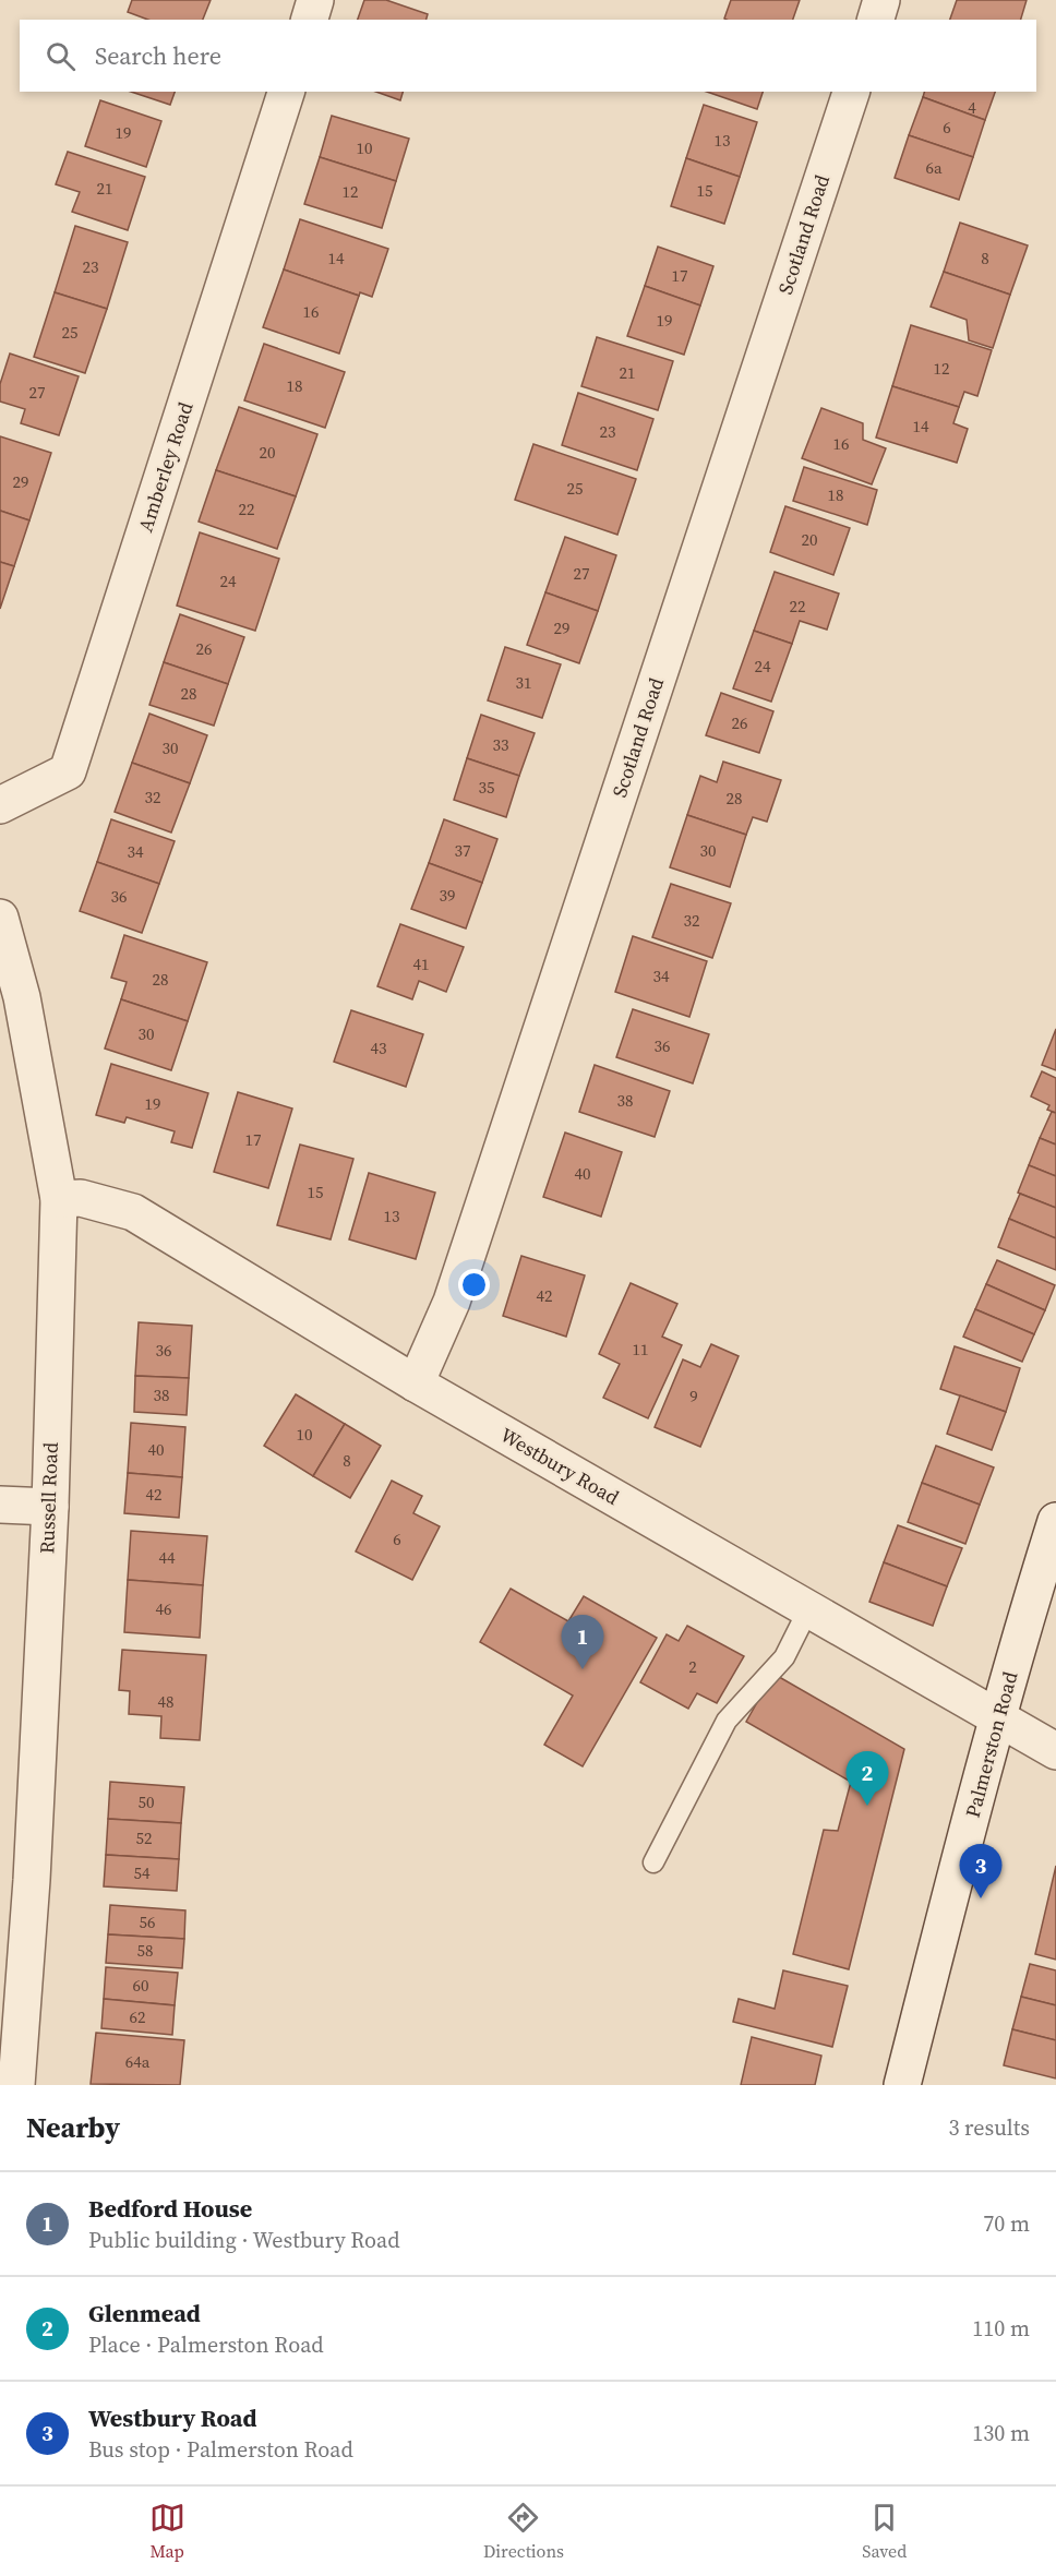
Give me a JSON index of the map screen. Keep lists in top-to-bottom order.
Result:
{
  "streets": {
    "street": [
      "Scotland Road",
      "Amberley Road",
      "Westbury Road",
      "Russell Road",
      "Palmerston Road"
    ]
  },
  "crossings": [
    ["Scotland Road", "Westbury Road"],
    ["Westbury Road", "Russell Road"],
    ["Westbury Road", "Palmerston Road"]
  ],
  "house_numbers": [
    "4",
    "6",
    "19",
    "13",
    "10",
    "6a",
    "21",
    "15",
    "12",
    "14",
    "8",
    "23",
    "17",
    "16",
    "19",
    "25",
    "12",
    "21",
    "18",
    "27",
    "14",
    "23",
    "16",
    "20",
    "29",
    "25",
    "18",
    "22",
    "20",
    "27",
    "24",
    "22",
    "29",
    "26",
    "24",
    "31",
    "28",
    "26",
    "33",
    "30",
    "35",
    "32",
    "28",
    "37",
    "30",
    "34",
    "39",
    "36",
    "32",
    "41",
    "34",
    "28",
    "30",
    "36",
    "43",
    "38",
    "19",
    "17",
    "40",
    "15",
    "13",
    "42",
    "11",
    "36",
    "38",
    "9",
    "10",
    "40",
    "8",
    "42",
    "6",
    "44",
    "46",
    "2",
    "48",
    "50",
    "52",
    "54",
    "56",
    "58",
    "60",
    "62",
    "64a"
  ],
  "page": {
    "search": "Search here",
    "pins": ["1", "2", "3"],
    "heading": ["Nearby", "3 results"],
    "list": [
      {
        "mark": "1",
        "name": "Bedford House",
        "note": "Public building · Westbury Road",
        "value": "70 m"
      },
      {
        "mark": "2",
        "name": "Glenmead",
        "note": "Place · Palmerston Road",
        "value": "110 m"
      },
      {
        "mark": "3",
        "name": "Westbury Road",
        "note": "Bus stop · Palmerston Road",
        "value": "130 m"
      }
    ],
    "nav": ["Map", "Directions", "Saved"]
  }
}
